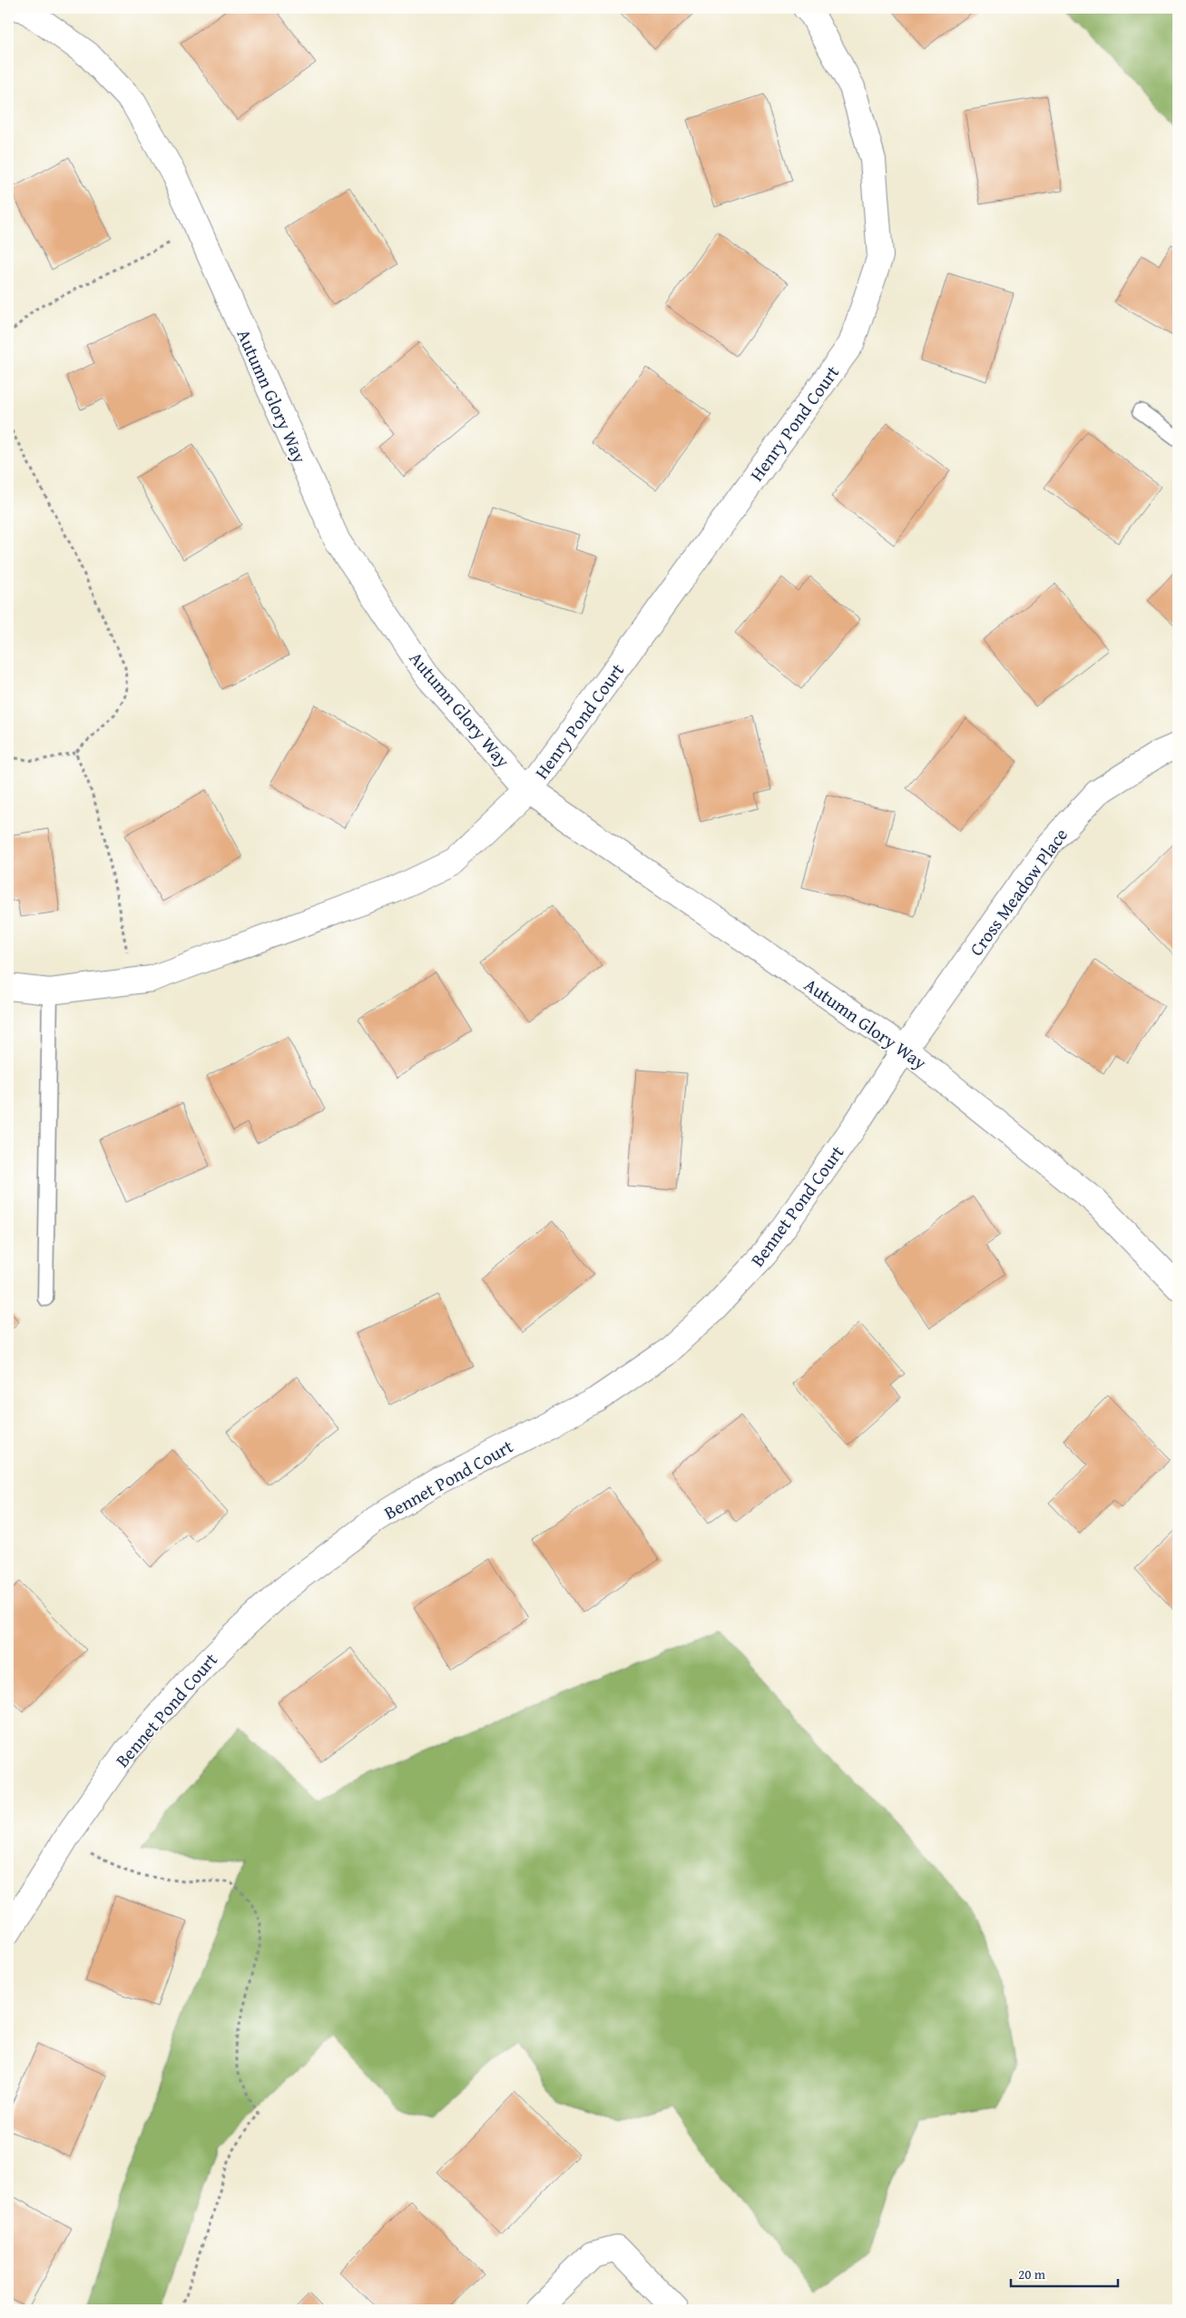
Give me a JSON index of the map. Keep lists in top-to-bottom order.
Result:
{
  "streets": {
    "street": [
      "Autumn Glory Way",
      "Henry Pond Court",
      "Cross Meadow Place",
      "Bennet Pond Court"
    ]
  },
  "crossings": [
    ["Autumn Glory Way", "Henry Pond Court"],
    ["Autumn Glory Way", "Cross Meadow Place"],
    ["Autumn Glory Way", "Bennet Pond Court"],
    ["Cross Meadow Place", "Bennet Pond Court"]
  ],
  "scale_bar": "20 m"
}
